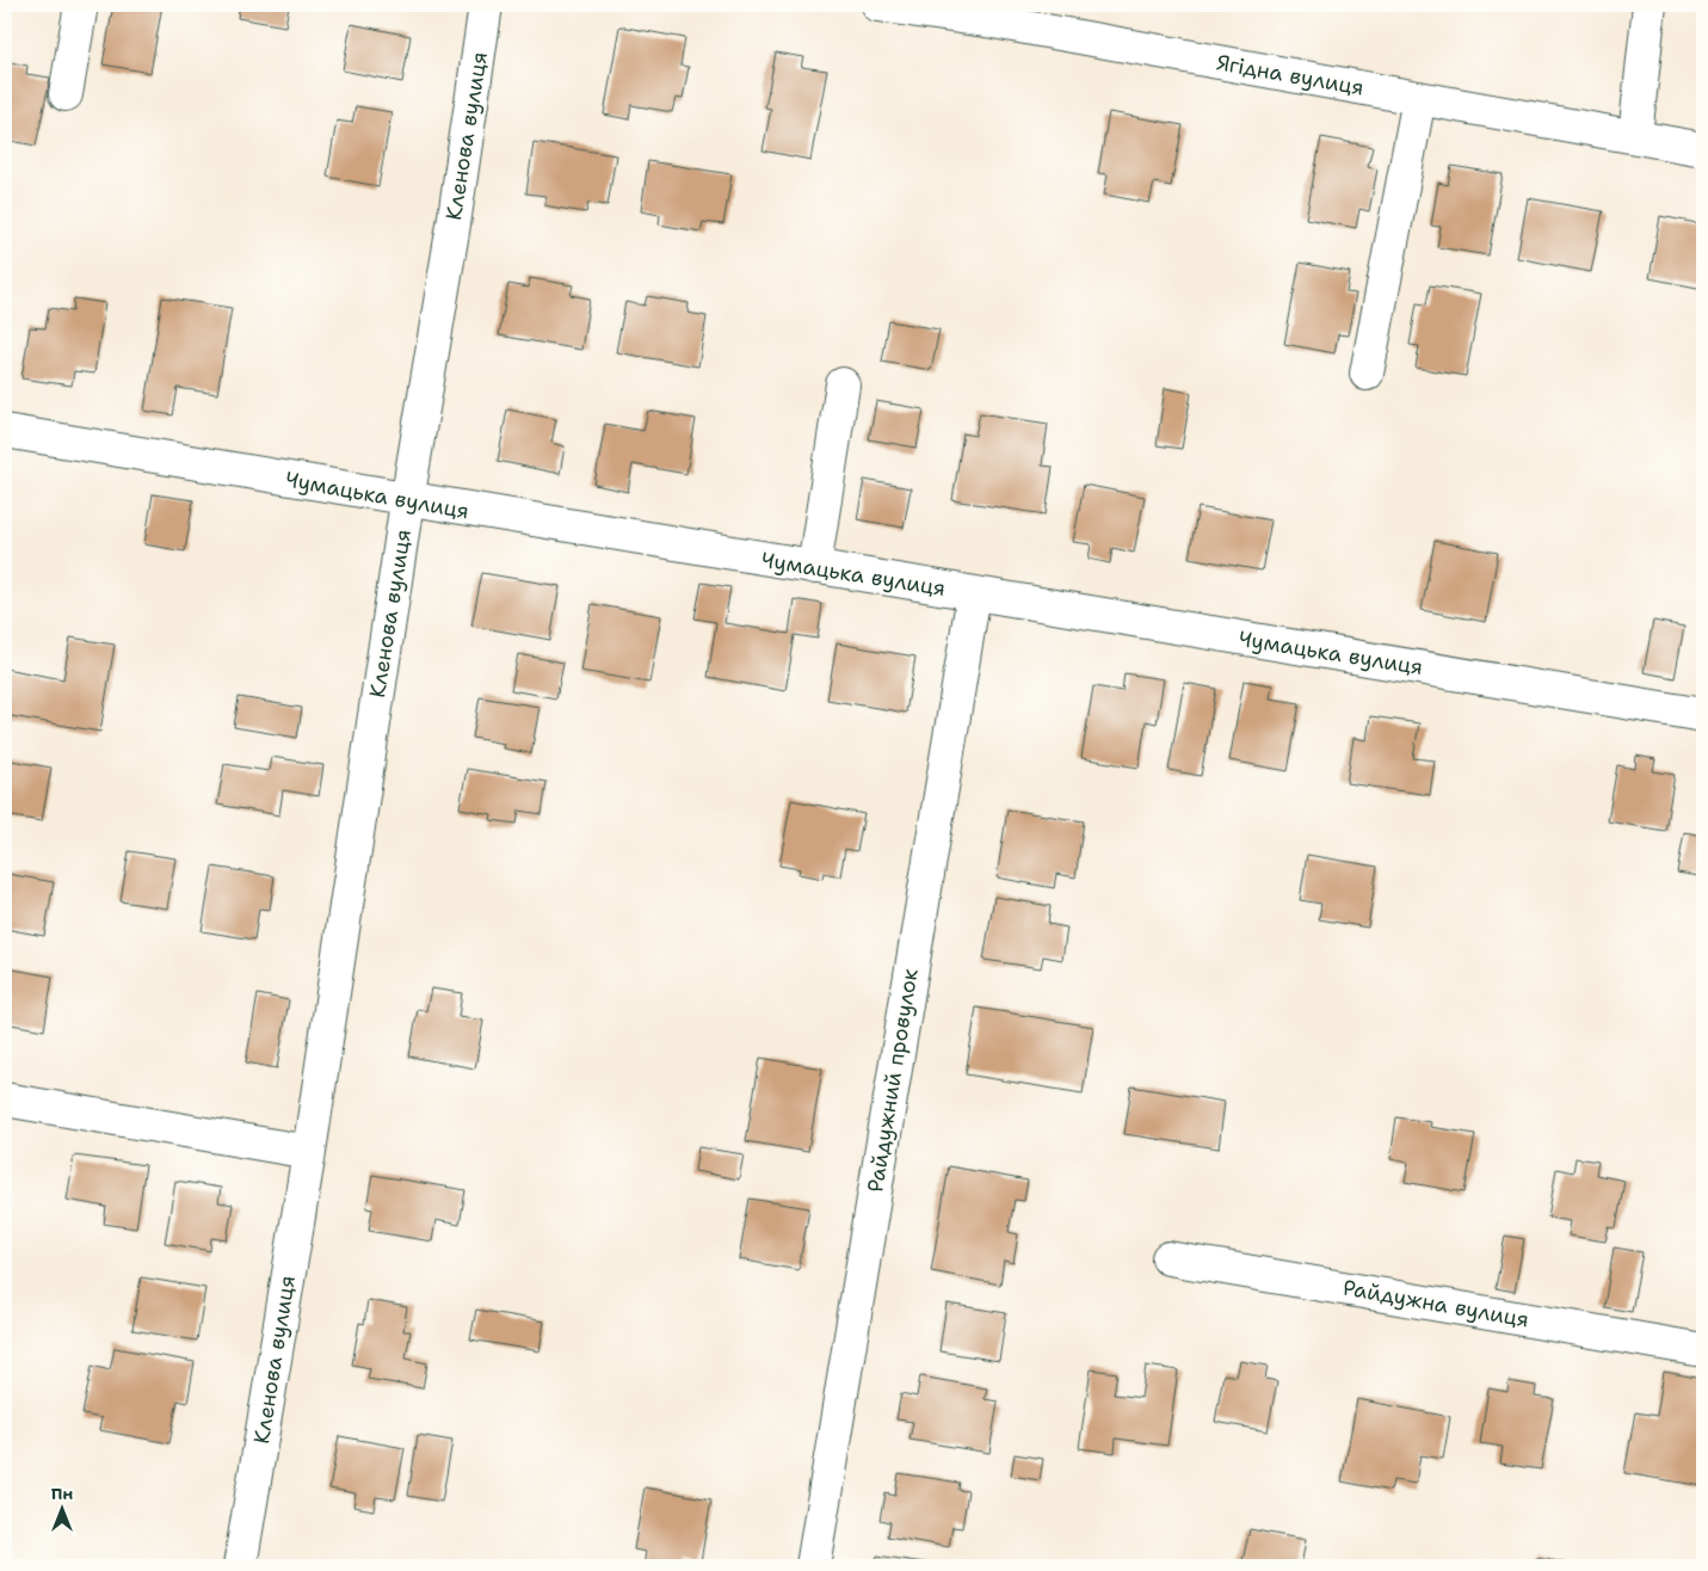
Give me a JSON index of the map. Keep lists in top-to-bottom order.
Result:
{
  "streets": {
    "street": [
      "Ягідна вулиця",
      "Кленова вулиця",
      "Чумацька вулиця",
      "Райдужний провулок",
      "Райдужна вулиця"
    ]
  },
  "crossings": [
    ["Кленова вулиця", "Чумацька вулиця"],
    ["Чумацька вулиця", "Райдужний провулок"]
  ],
  "north": "top"
}
